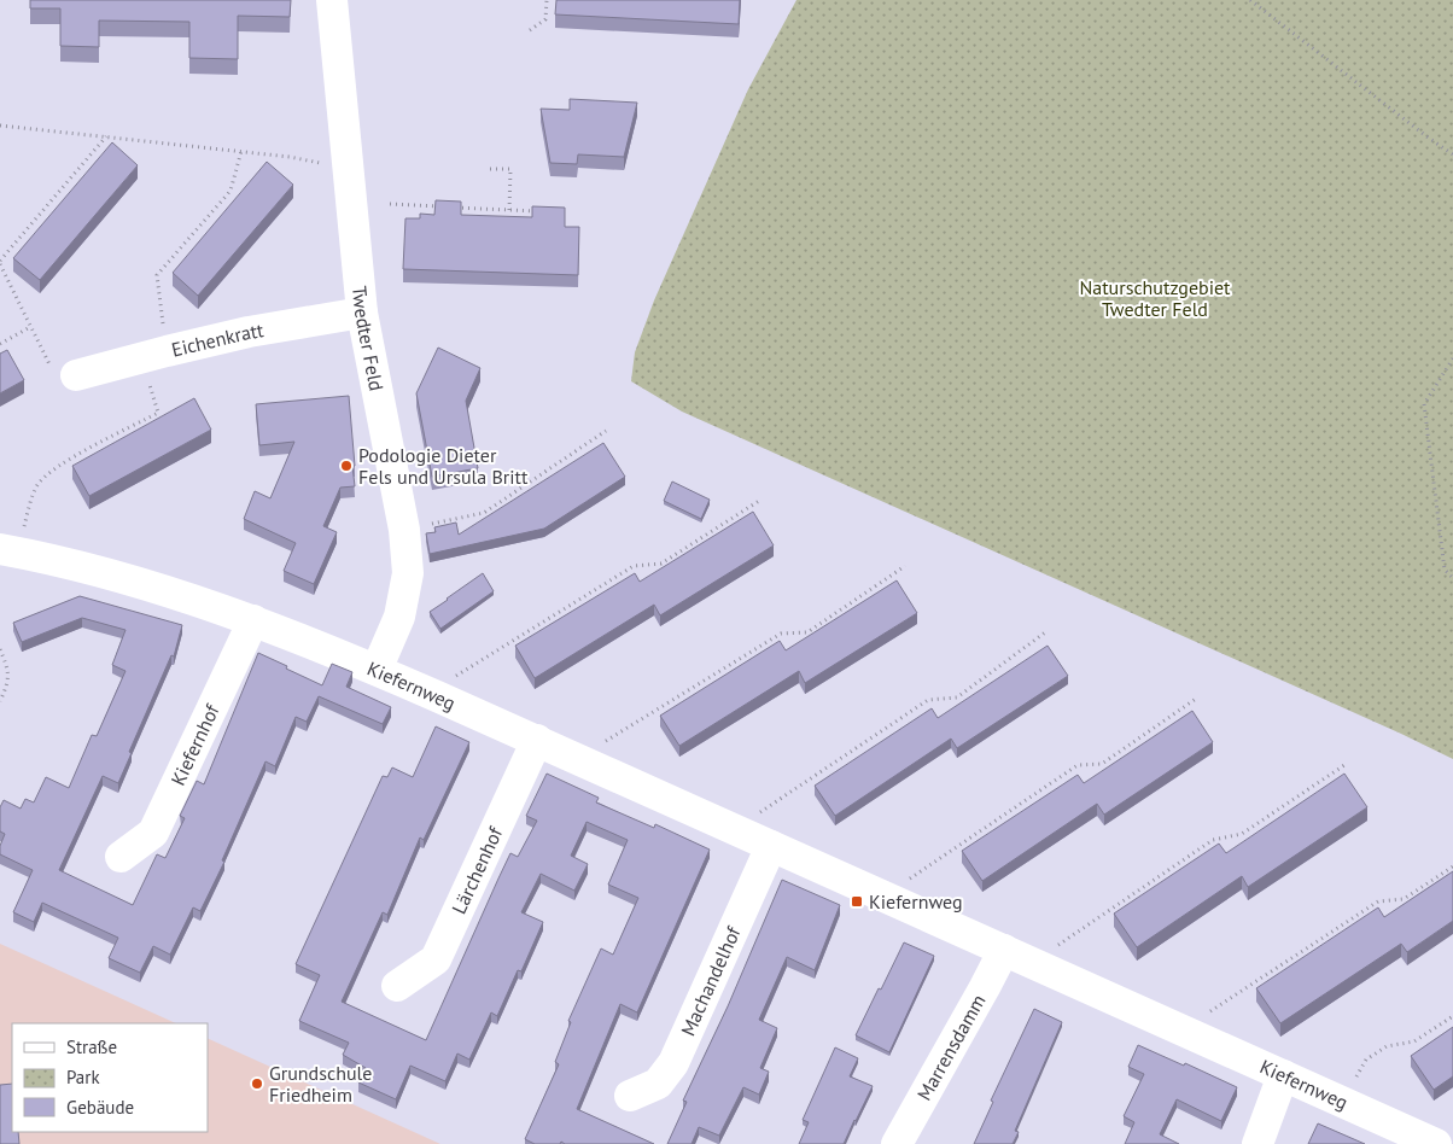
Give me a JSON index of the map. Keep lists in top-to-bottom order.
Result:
{
  "streets": {
    "street": [
      "Eichenkratt",
      "Twedter Feld",
      "Kiefernweg",
      "Kiefernhof",
      "Lärchenhof",
      "Machandelhof",
      "Marrensdamm"
    ]
  },
  "crossings": [
    ["Eichenkratt", "Twedter Feld"],
    ["Twedter Feld", "Kiefernweg"],
    ["Kiefernweg", "Kiefernhof"],
    ["Kiefernweg", "Lärchenhof"],
    ["Kiefernweg", "Machandelhof"],
    ["Kiefernweg", "Marrensdamm"]
  ],
  "parks": ["Naturschutzgebiet Twedter Feld"],
  "places": {
    "other": ["Podologie Dieter Fels und Ursula Britt", "Grundschule Friedheim"],
    "transit": ["Kiefernweg"]
  },
  "legend": ["Straße", "Park", "Gebäude"]
}
